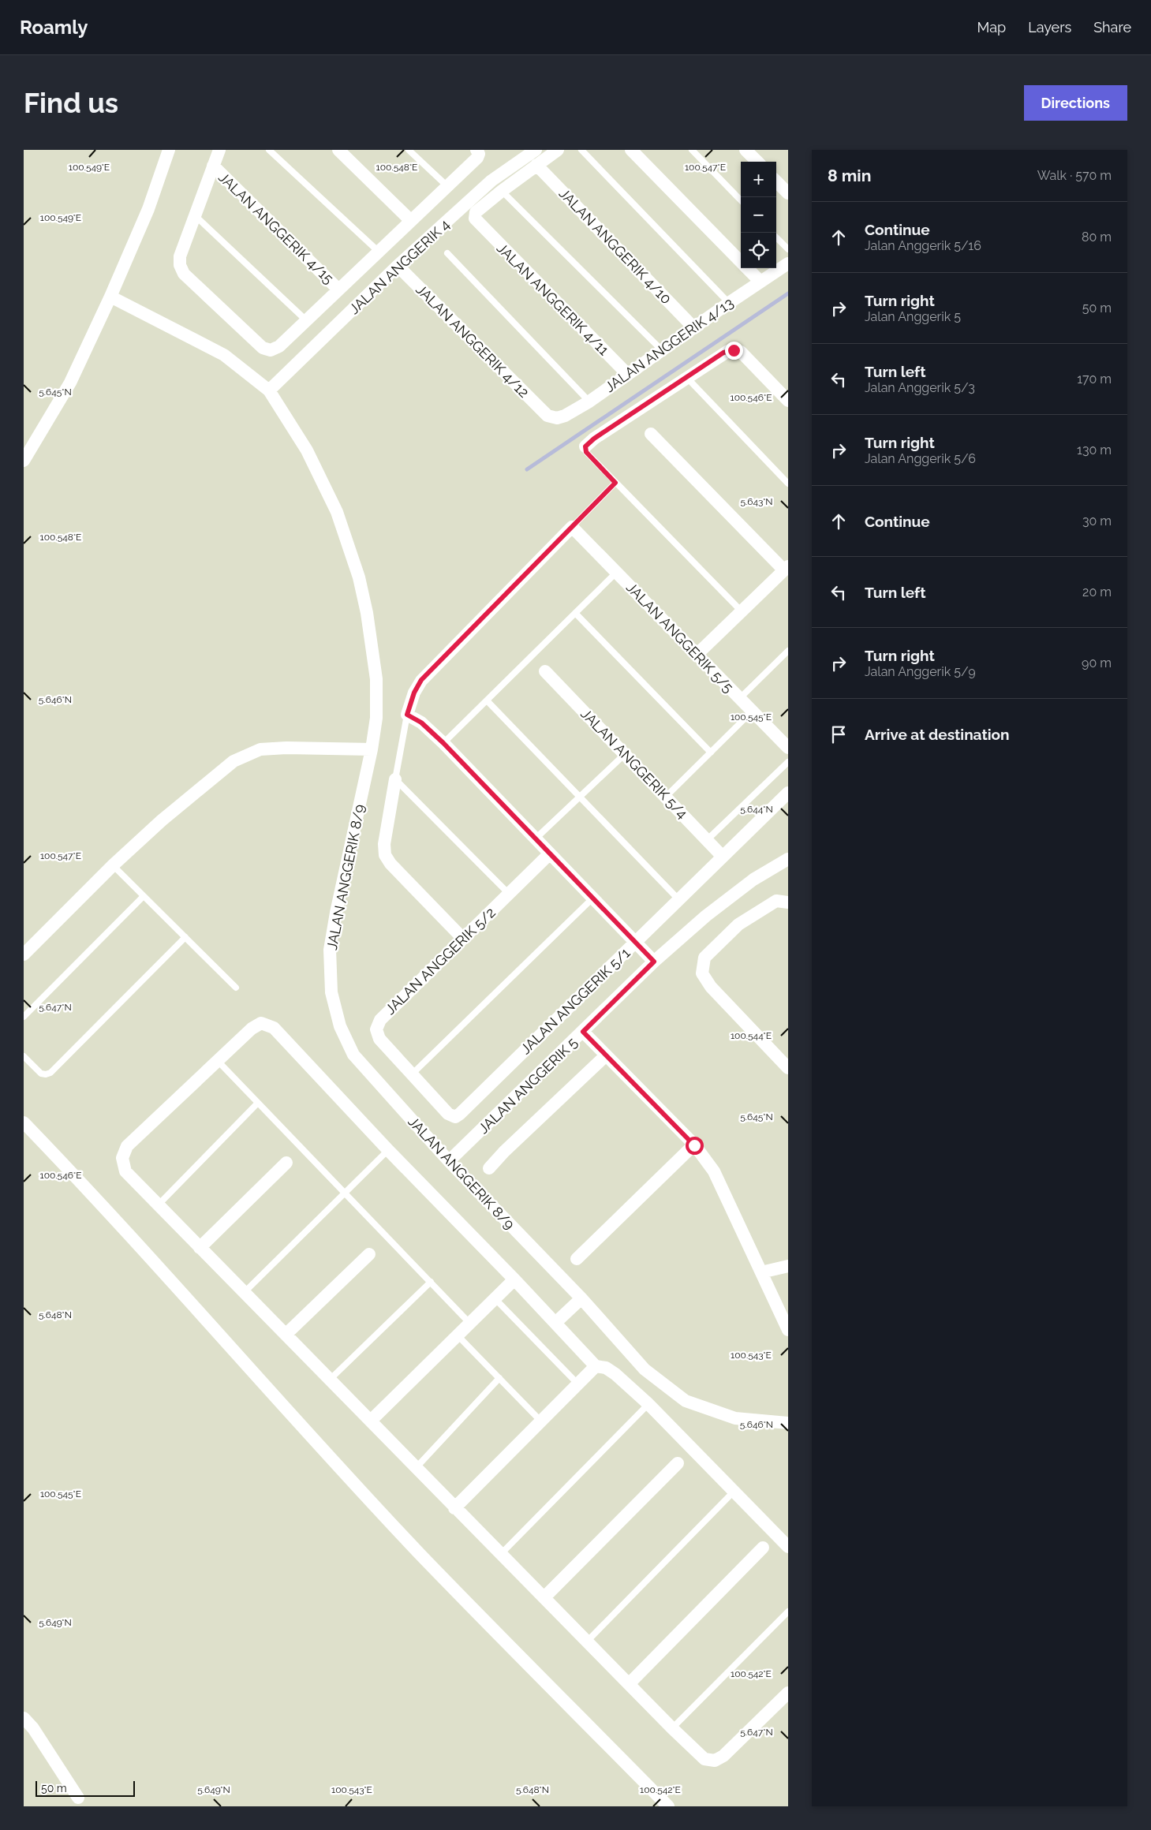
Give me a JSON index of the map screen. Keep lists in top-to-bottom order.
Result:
{
  "streets": {
    "street": [
      "JALAN ANGGERIK 4/15",
      "JALAN ANGGERIK 4/10",
      "JALAN ANGGERIK 4",
      "JALAN ANGGERIK 4/11",
      "JALAN ANGGERIK 4/12",
      "JALAN ANGGERIK 4/13",
      "JALAN ANGGERIK 5/5",
      "JALAN ANGGERIK 5/4",
      "JALAN ANGGERIK 8/9",
      "JALAN ANGGERIK 5/2",
      "JALAN ANGGERIK 5/1",
      "JALAN ANGGERIK 5"
    ]
  },
  "crossings": [
    ["JALAN ANGGERIK 4/10", "JALAN ANGGERIK 4/13"],
    ["JALAN ANGGERIK 4", "JALAN ANGGERIK 4/12"],
    ["JALAN ANGGERIK 4", "JALAN ANGGERIK 8/9"],
    ["JALAN ANGGERIK 4/11", "JALAN ANGGERIK 4/13"],
    ["JALAN ANGGERIK 4/12", "JALAN ANGGERIK 4/13"],
    ["JALAN ANGGERIK 5/4", "JALAN ANGGERIK 5/1"],
    ["JALAN ANGGERIK 8/9", "JALAN ANGGERIK 5"],
    ["JALAN ANGGERIK 5/2", "JALAN ANGGERIK 5/1"]
  ],
  "scale_bar": "50 m",
  "page": {
    "header": "Roamly",
    "nav": ["Map", "Layers", "Share"],
    "buttons": "Directions",
    "title": "Find us",
    "heading": ["8 min", "Walk · 570 m"],
    "map_buttons": ["+", "−"],
    "list": [
      ["Continue", "Jalan Anggerik 5/16", "80 m"],
      ["Turn right", "Jalan Anggerik 5", "50 m"],
      ["Turn left", "Jalan Anggerik 5/3", "170 m"],
      ["Turn right", "Jalan Anggerik 5/6", "130 m"],
      ["Continue", "30 m"],
      ["Turn left", "20 m"],
      ["Turn right", "Jalan Anggerik 5/9", "90 m"],
      "Arrive at destination"
    ],
    "scale": "50 m"
  },
  "coordinates": [
    "100.549°E",
    "100.548°E",
    "100.547°E",
    "5.645°N",
    "100.546°E",
    "5.643°N",
    "5.646°N",
    "100.545°E",
    "5.644°N",
    "5.647°N",
    "100.544°E",
    "5.648°N",
    "100.543°E",
    "5.649°N",
    "100.542°E"
  ]
}
